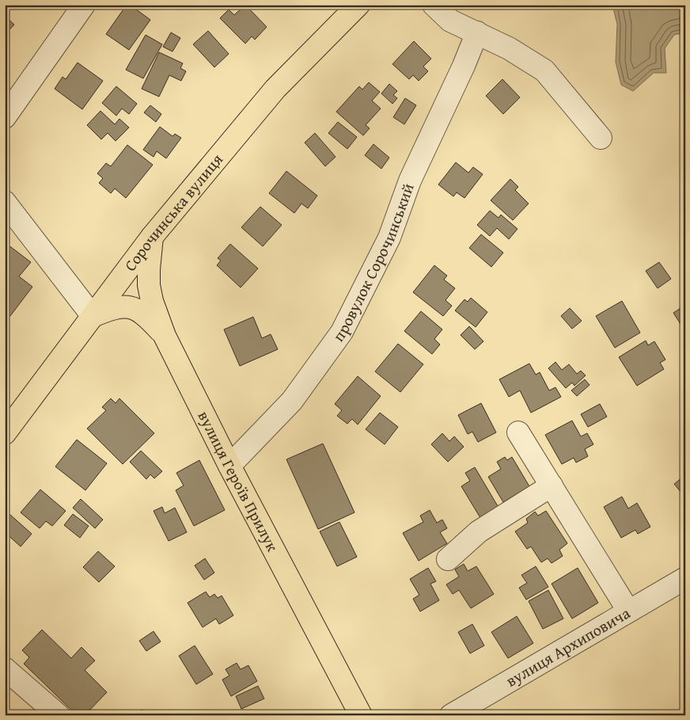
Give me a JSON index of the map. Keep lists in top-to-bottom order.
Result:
{
  "streets": {
    "main road": ["Сорочинська вулиця", "вулиця Героїв Прилук"],
    "street": ["провулок Сорочинський", "вулиця Архиповича"]
  },
  "crossings": [
    ["Сорочинська вулиця", "вулиця Героїв Прилук"],
    ["провулок Сорочинський", "вулиця Героїв Прилук"]
  ]
}
